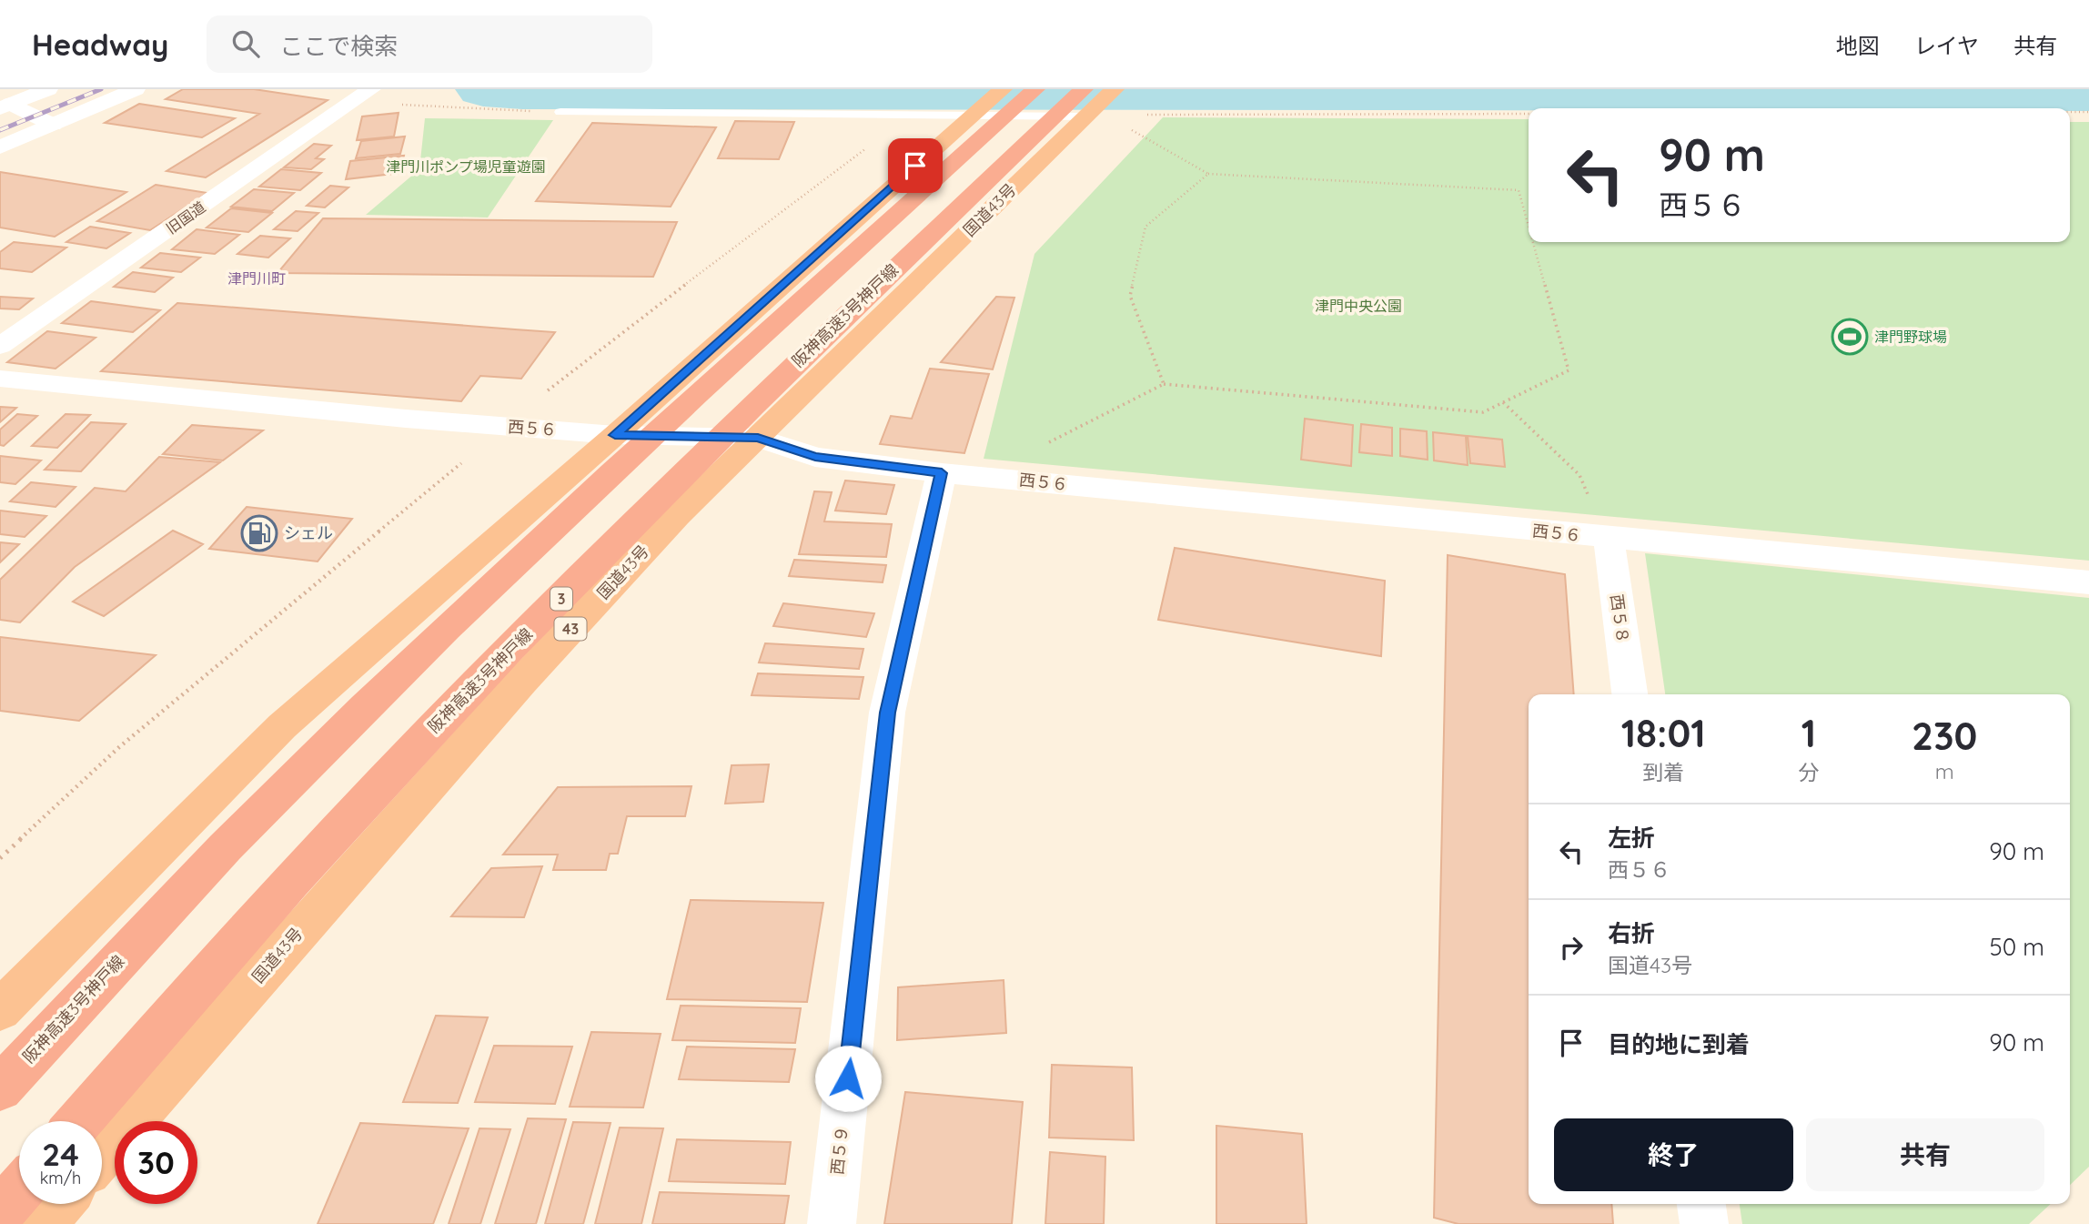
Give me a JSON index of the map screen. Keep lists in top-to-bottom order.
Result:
{
  "streets": {
    "highway": [
      "国道43号",
      "阪神高速3号神戸線",
      "3",
      "43"
    ],
    "street": [
      "旧国道",
      "西５６",
      "西５８",
      "西５９"
    ]
  },
  "crossings": [
    ["国道43号", "阪神高速3号神戸線"],
    ["国道43号", "西５６"],
    ["西５６", "西５８"],
    ["西５６", "西５９"]
  ],
  "districts": ["津門川町"],
  "parks": ["津門川ポンプ場児童遊園", "津門中央公園"],
  "places": {
    "sports": ["津門野球場"],
    "fuel station": ["シェル"]
  },
  "page": {
    "header": "Headway",
    "search": "ここで検索",
    "nav": ["地図", "レイヤ", "共有"],
    "turn": ["90 m", "西５６"],
    "eta": [
      "18:01",
      "到着",
      "1",
      "分",
      "230",
      "m"
    ],
    "list": [
      {
        "name": "左折",
        "note": "西５６",
        "value": "90 m"
      },
      {
        "name": "右折",
        "note": "国道43号",
        "value": "50 m"
      },
      {
        "name": "目的地に到着",
        "value": "90 m"
      }
    ],
    "buttons": ["終了", "共有"],
    "speed": "24 km/h",
    "limit": "30"
  }
}
